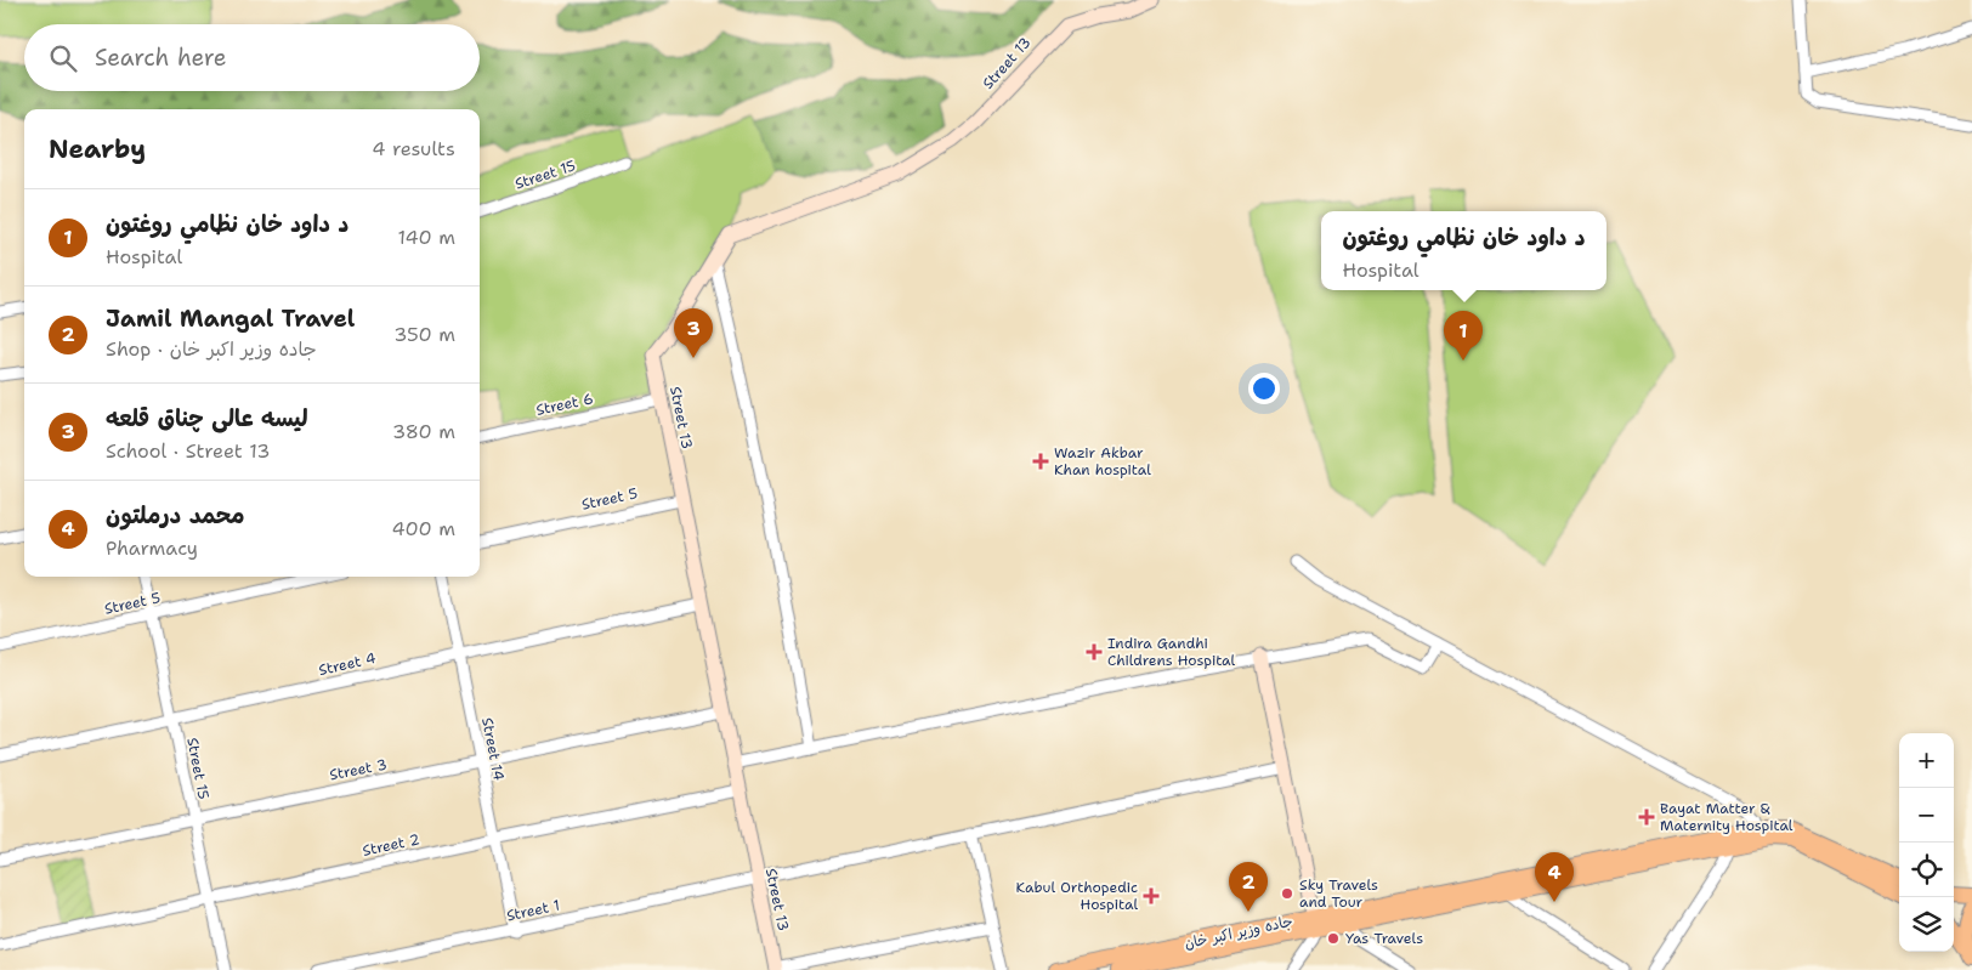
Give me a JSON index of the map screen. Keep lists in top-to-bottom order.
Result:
{
  "streets": {
    "main road": ["جاده وزیر اکبر خان"],
    "street": [
      "Street 13",
      "Street 15",
      "Street 6",
      "Street 5",
      "Street 4",
      "Street 14",
      "Street 3",
      "Street 2",
      "Street 1"
    ]
  },
  "crossings": [
    ["Street 13", "Street 6"],
    ["Street 13", "Street 5"],
    ["Street 13", "Street 4"],
    ["Street 13", "Street 3"],
    ["Street 13", "Street 2"],
    ["Street 13", "Street 1"],
    ["Street 15", "Street 5"],
    ["Street 15", "Street 4"],
    ["Street 15", "Street 3"],
    ["Street 15", "Street 2"],
    ["Street 4", "Street 14"],
    ["Street 14", "Street 3"],
    ["Street 14", "Street 2"],
    ["Street 14", "Street 1"]
  ],
  "places": {
    "health": [
      "Wazir Akbar Khan hospital",
      "Indira Gandhi Childrens Hospital",
      "Bayat Matter & Maternity Hospital",
      "Kabul Orthopedic Hospital"
    ],
    "other": ["Sky Travels and Tour", "Yas Travels"]
  },
  "page": {
    "search": "Search here",
    "heading": ["Nearby", "4 results"],
    "list": [
      {
        "mark": "1",
        "name": "د داود خان نظامي روغتون",
        "note": "Hospital",
        "value": "140 m"
      },
      {
        "mark": "2",
        "name": "Jamil Mangal Travel",
        "note": "Shop · جاده وزیر اکبر خان",
        "value": "350 m"
      },
      {
        "mark": "3",
        "name": "لیسه عالی چناق قلعه",
        "note": "School · Street 13",
        "value": "380 m"
      },
      {
        "mark": "4",
        "name": "محمد درملتون",
        "note": "Pharmacy",
        "value": "400 m"
      }
    ],
    "popup": ["د داود خان نظامي روغتون", "Hospital"],
    "pins": [
      "3",
      "1",
      "4",
      "2"
    ],
    "map_buttons": ["+", "−"]
  }
}
